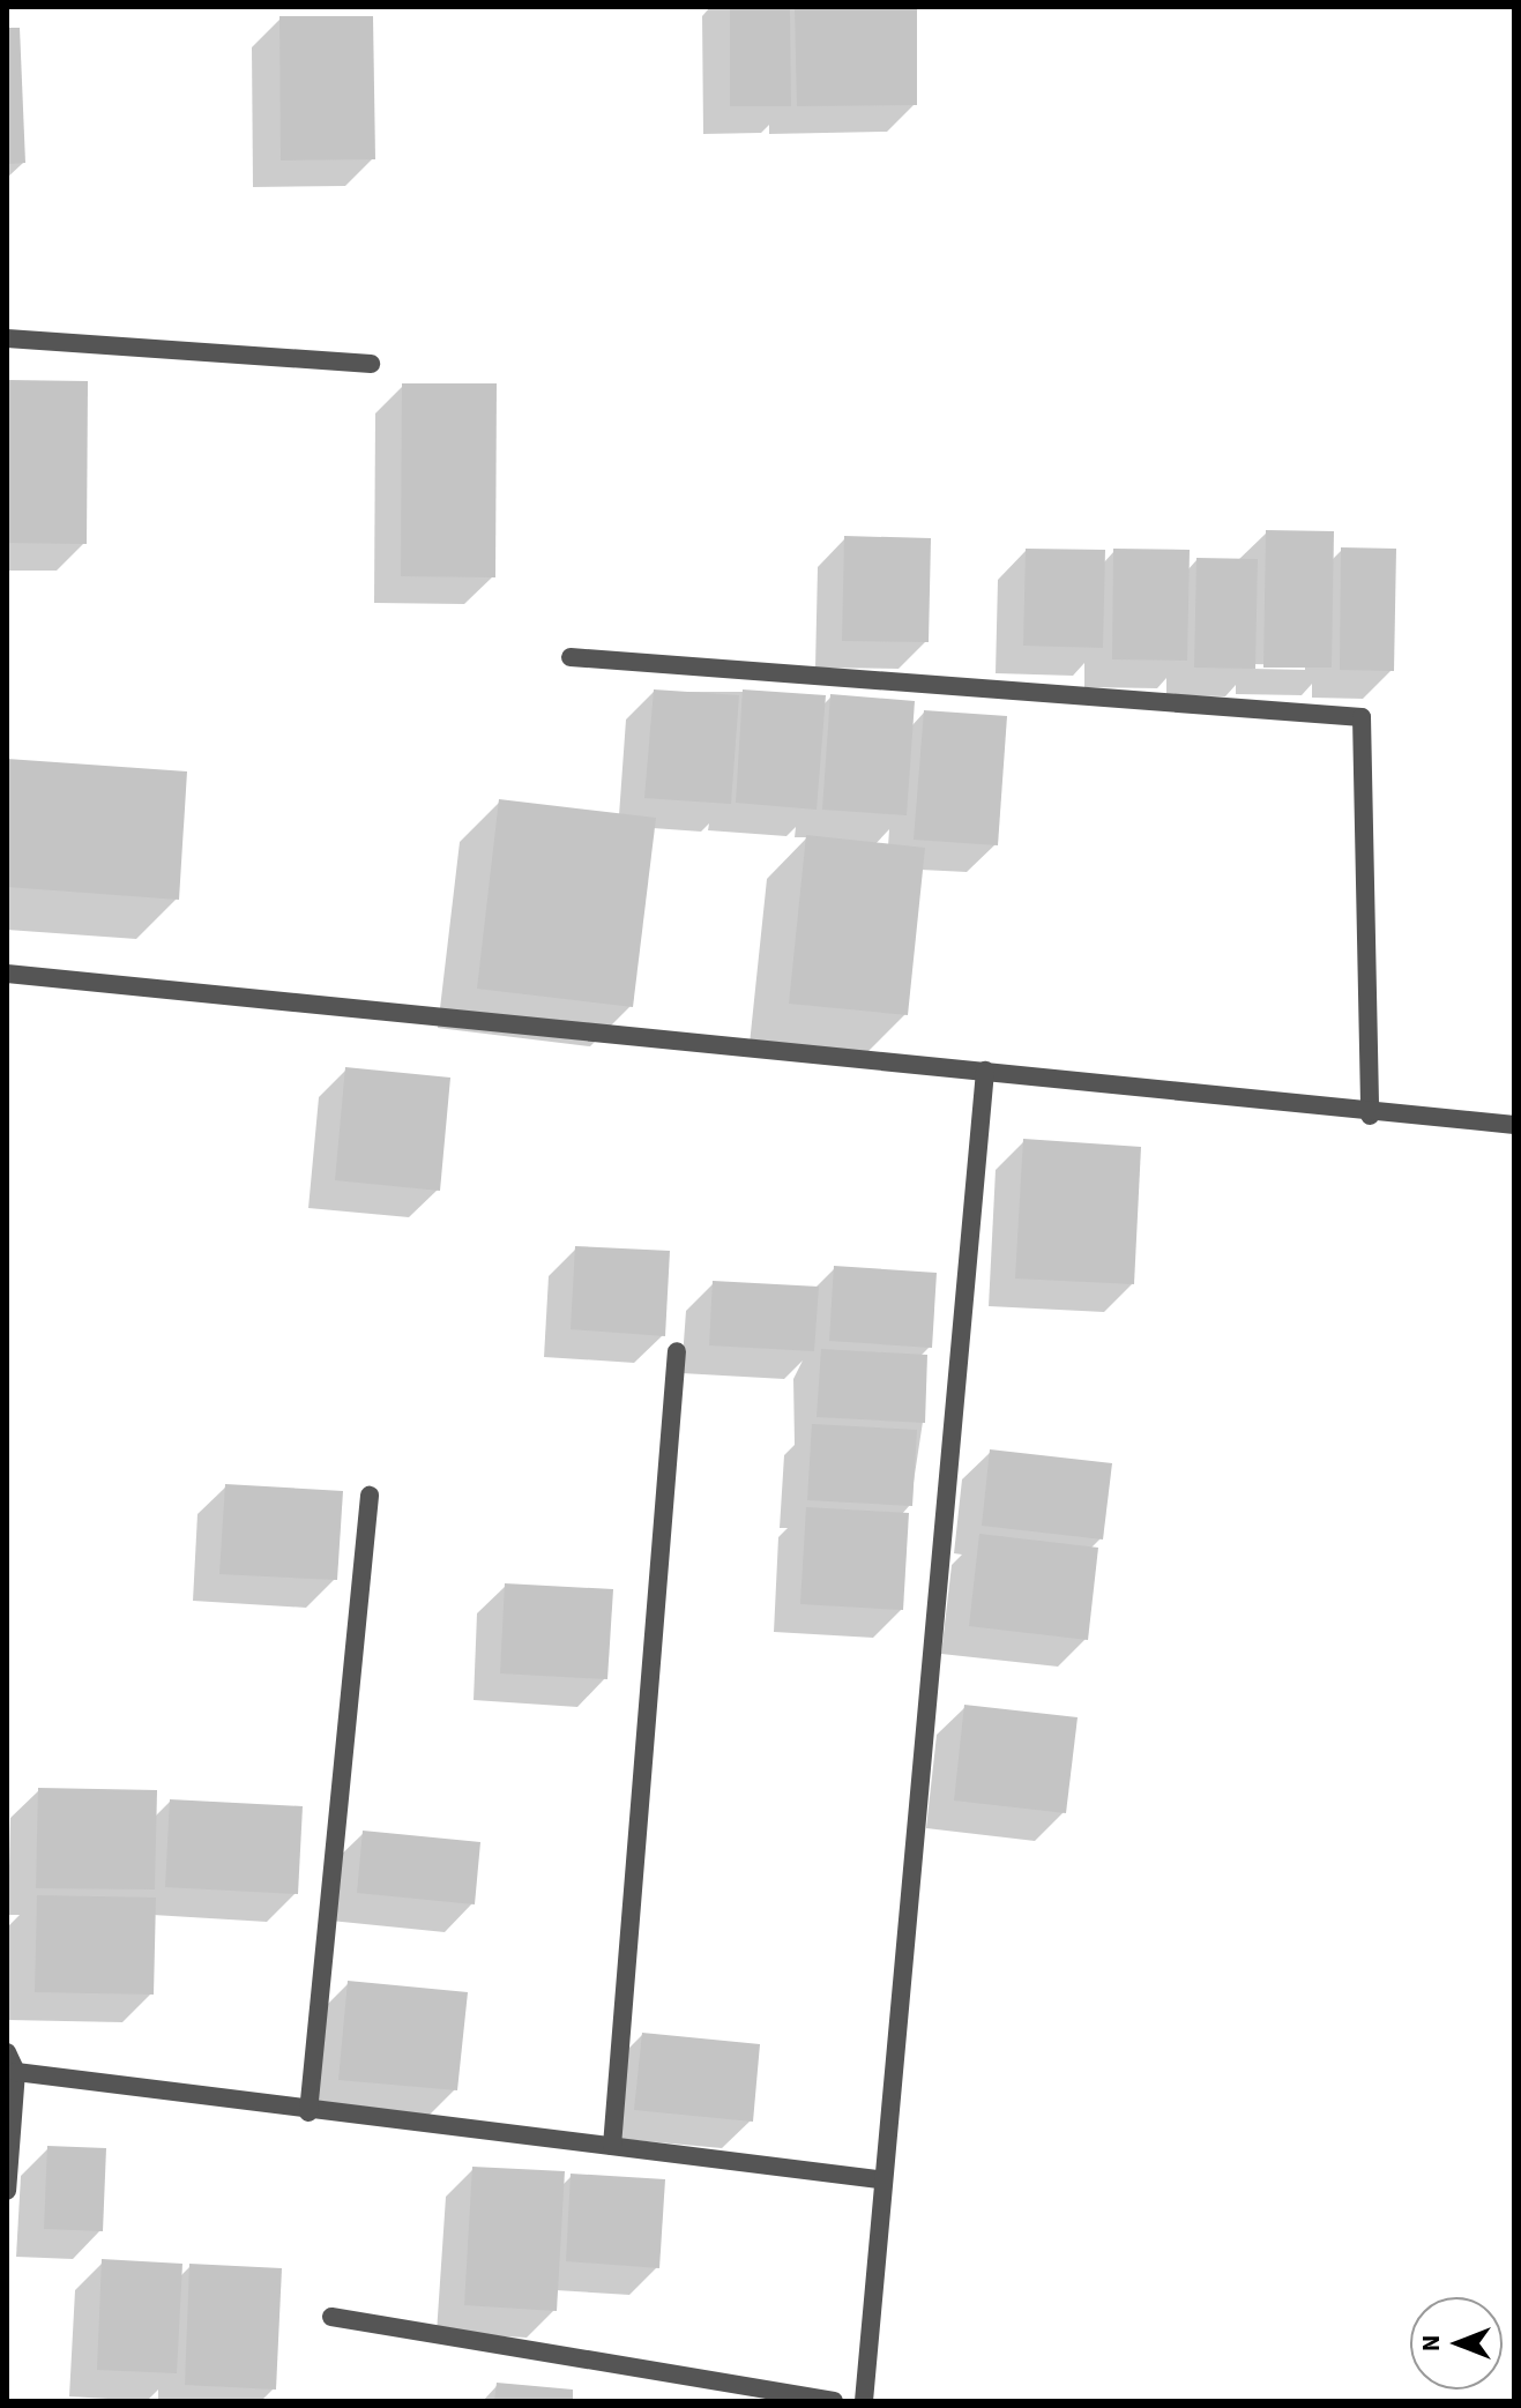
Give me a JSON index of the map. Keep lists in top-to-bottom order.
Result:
{
  "north": "left"
}
